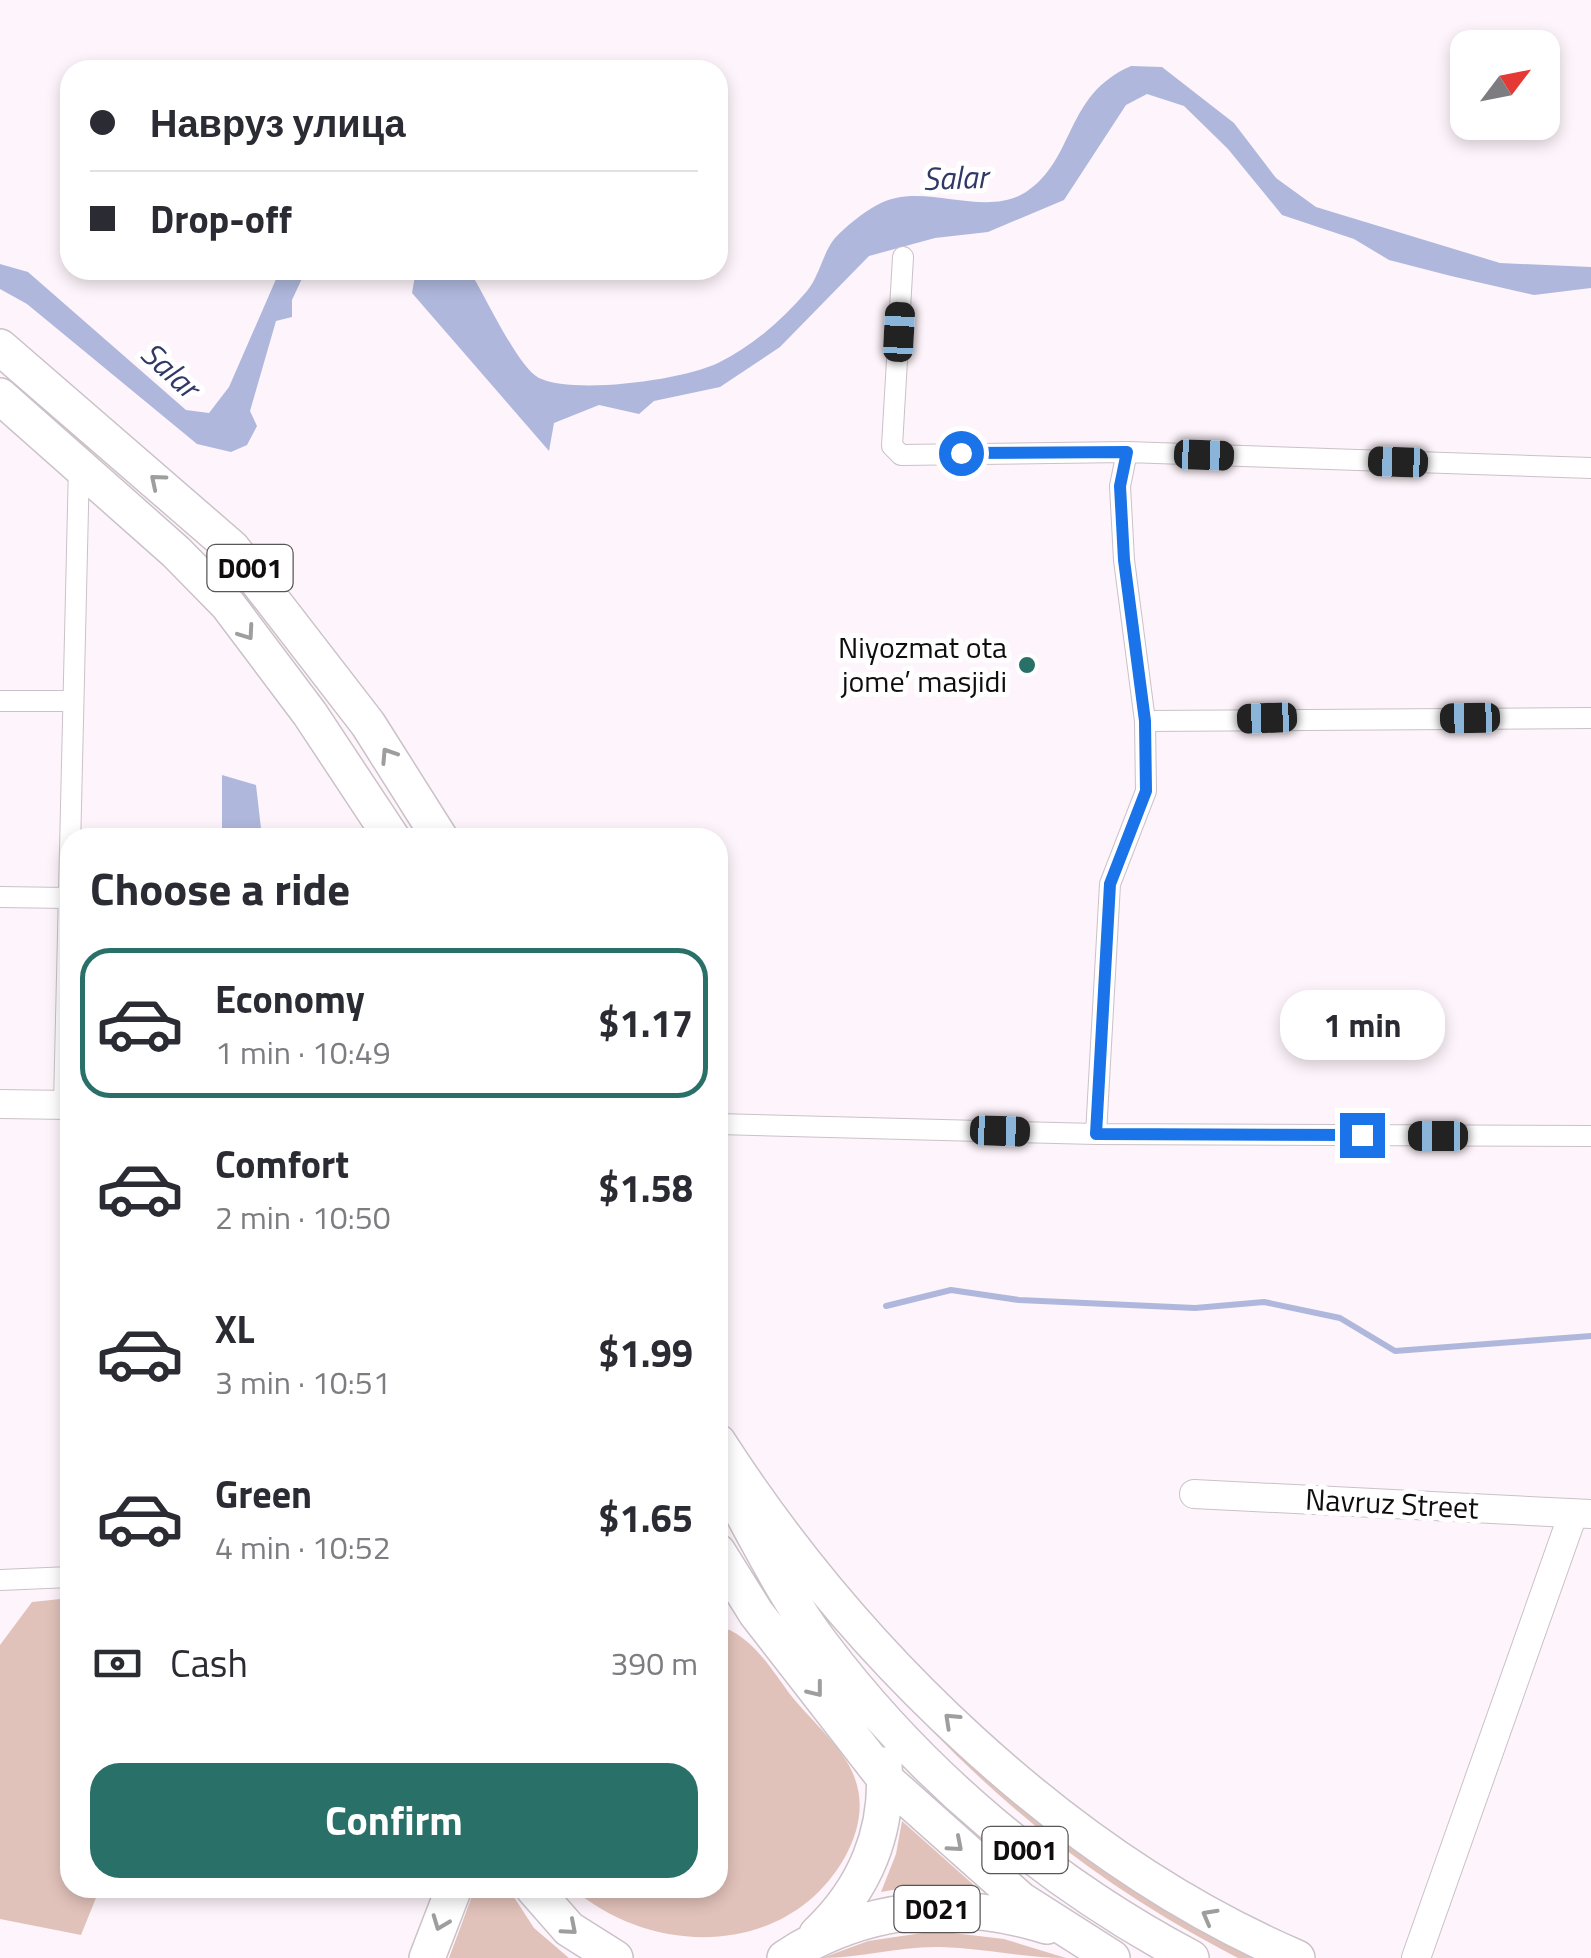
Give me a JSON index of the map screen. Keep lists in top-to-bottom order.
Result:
{
  "streets": {
    "highway": ["D001", "D021"],
    "street": ["Navruz Street"]
  },
  "crossings": [
    ["D001", "D021"]
  ],
  "water": ["Salar"],
  "places": ["Niyozmat ota jome’ masjidi"],
  "north": "top right",
  "page": {
    "banner": ["Навруз улица", "Drop-off"],
    "heading": "Choose a ride",
    "list": [
      {
        "name": "Economy",
        "note": "1 min · 10:49",
        "value": "$1.17"
      },
      {
        "name": "Comfort",
        "note": "2 min · 10:50",
        "value": "$1.58"
      },
      {
        "name": "XL",
        "note": "3 min · 10:51",
        "value": "$1.99"
      },
      {
        "name": "Green",
        "note": "4 min · 10:52",
        "value": "$1.65"
      }
    ],
    "bubble": "1 min",
    "pay": ["Cash", "390 m"],
    "buttons": "Confirm"
  }
}
